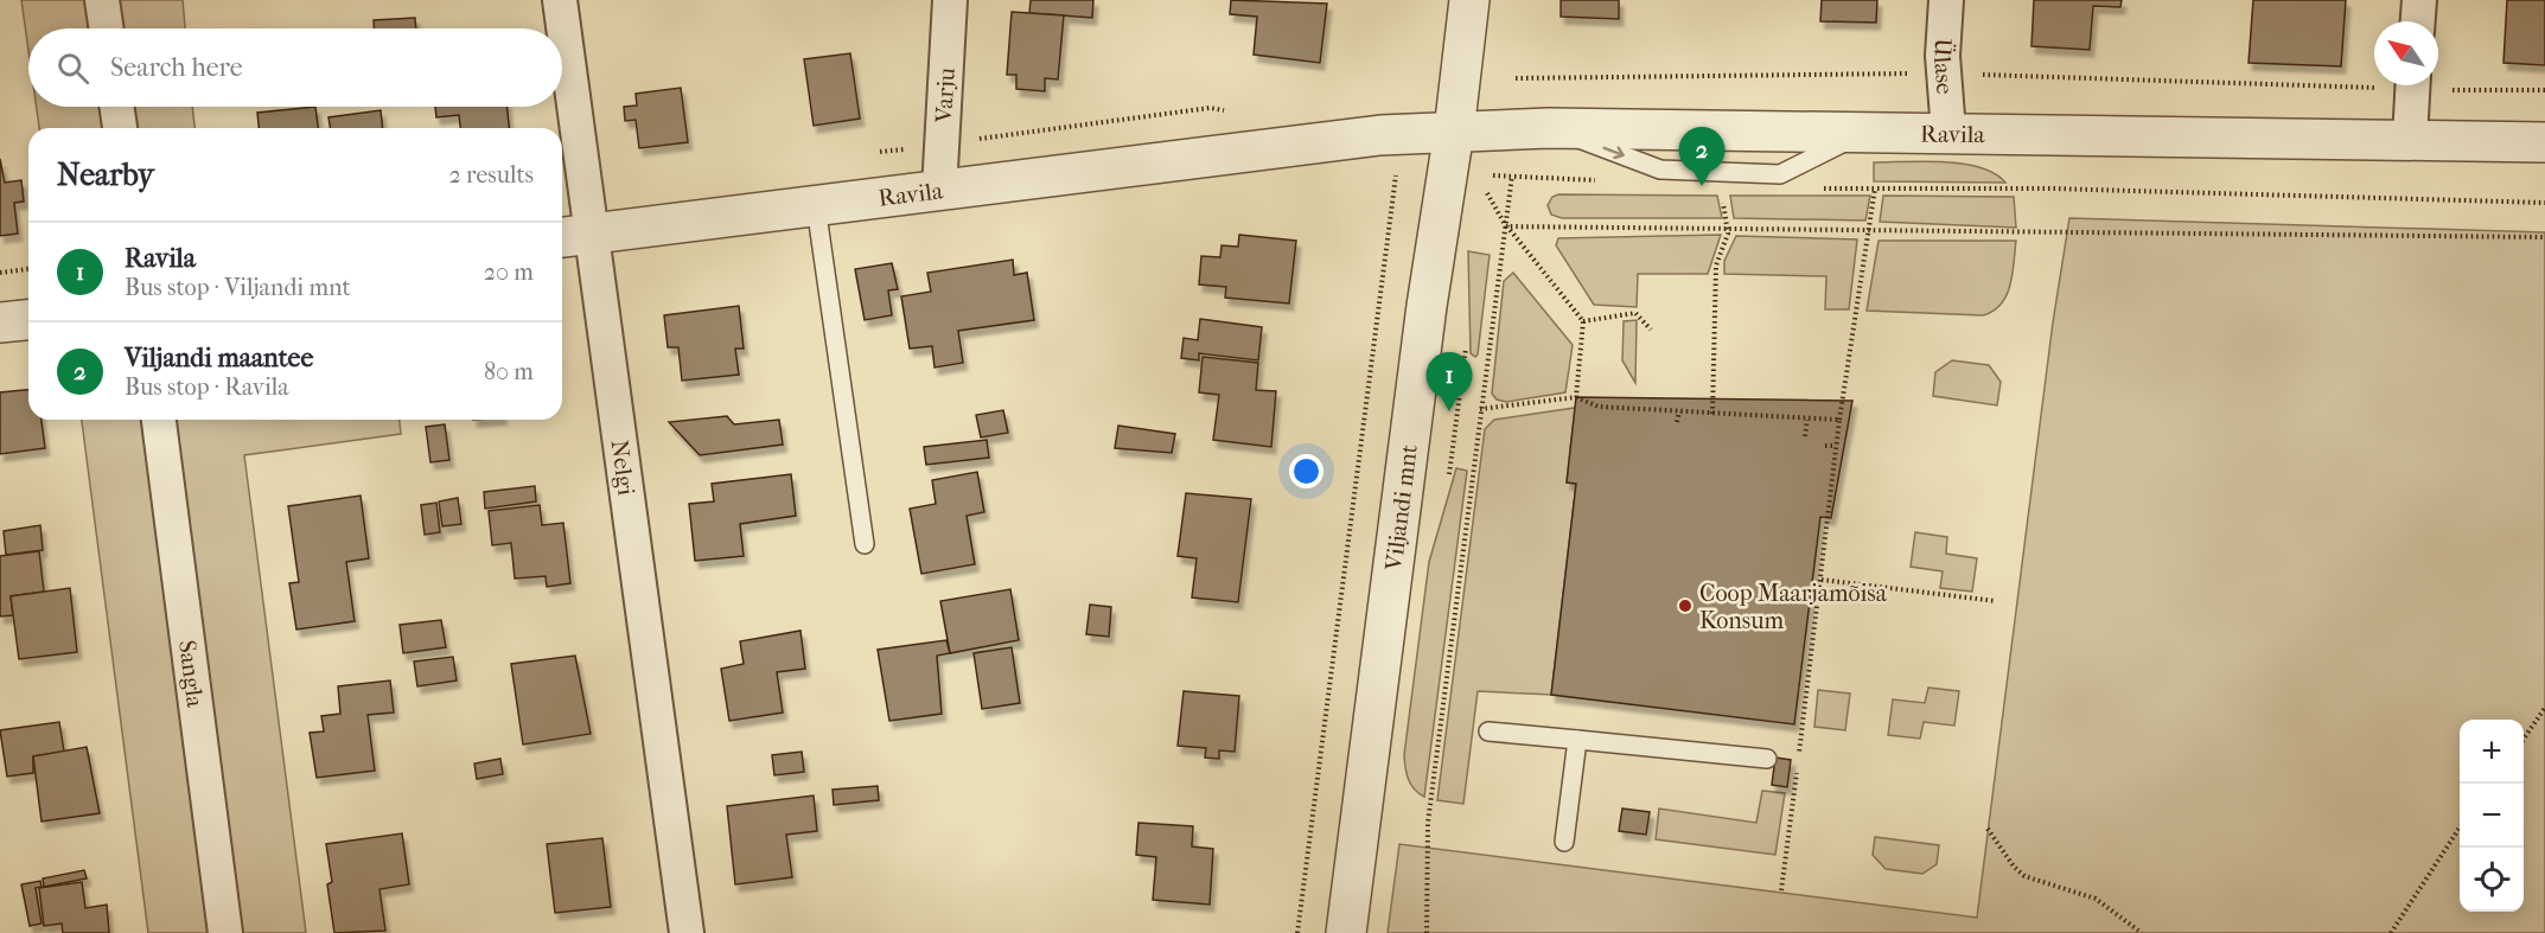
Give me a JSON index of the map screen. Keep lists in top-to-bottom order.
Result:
{
  "streets": {
    "street": [
      "Ülase",
      "Varju",
      "Ravila",
      "Nelgi",
      "Viljandi mnt",
      "Sangla"
    ]
  },
  "crossings": [
    ["Ülase", "Ravila"],
    ["Varju", "Ravila"],
    ["Ravila", "Nelgi"],
    ["Ravila", "Viljandi mnt"]
  ],
  "places": ["Coop Maarjamõisa Konsum"],
  "north": "top left",
  "page": {
    "search": "Search here",
    "pins": ["2", "1"],
    "heading": ["Nearby", "2 results"],
    "list": [
      {
        "mark": "1",
        "name": "Ravila",
        "note": "Bus stop · Viljandi mnt",
        "value": "20 m"
      },
      {
        "mark": "2",
        "name": "Viljandi maantee",
        "note": "Bus stop · Ravila",
        "value": "80 m"
      }
    ],
    "map_buttons": ["+", "−"]
  }
}
